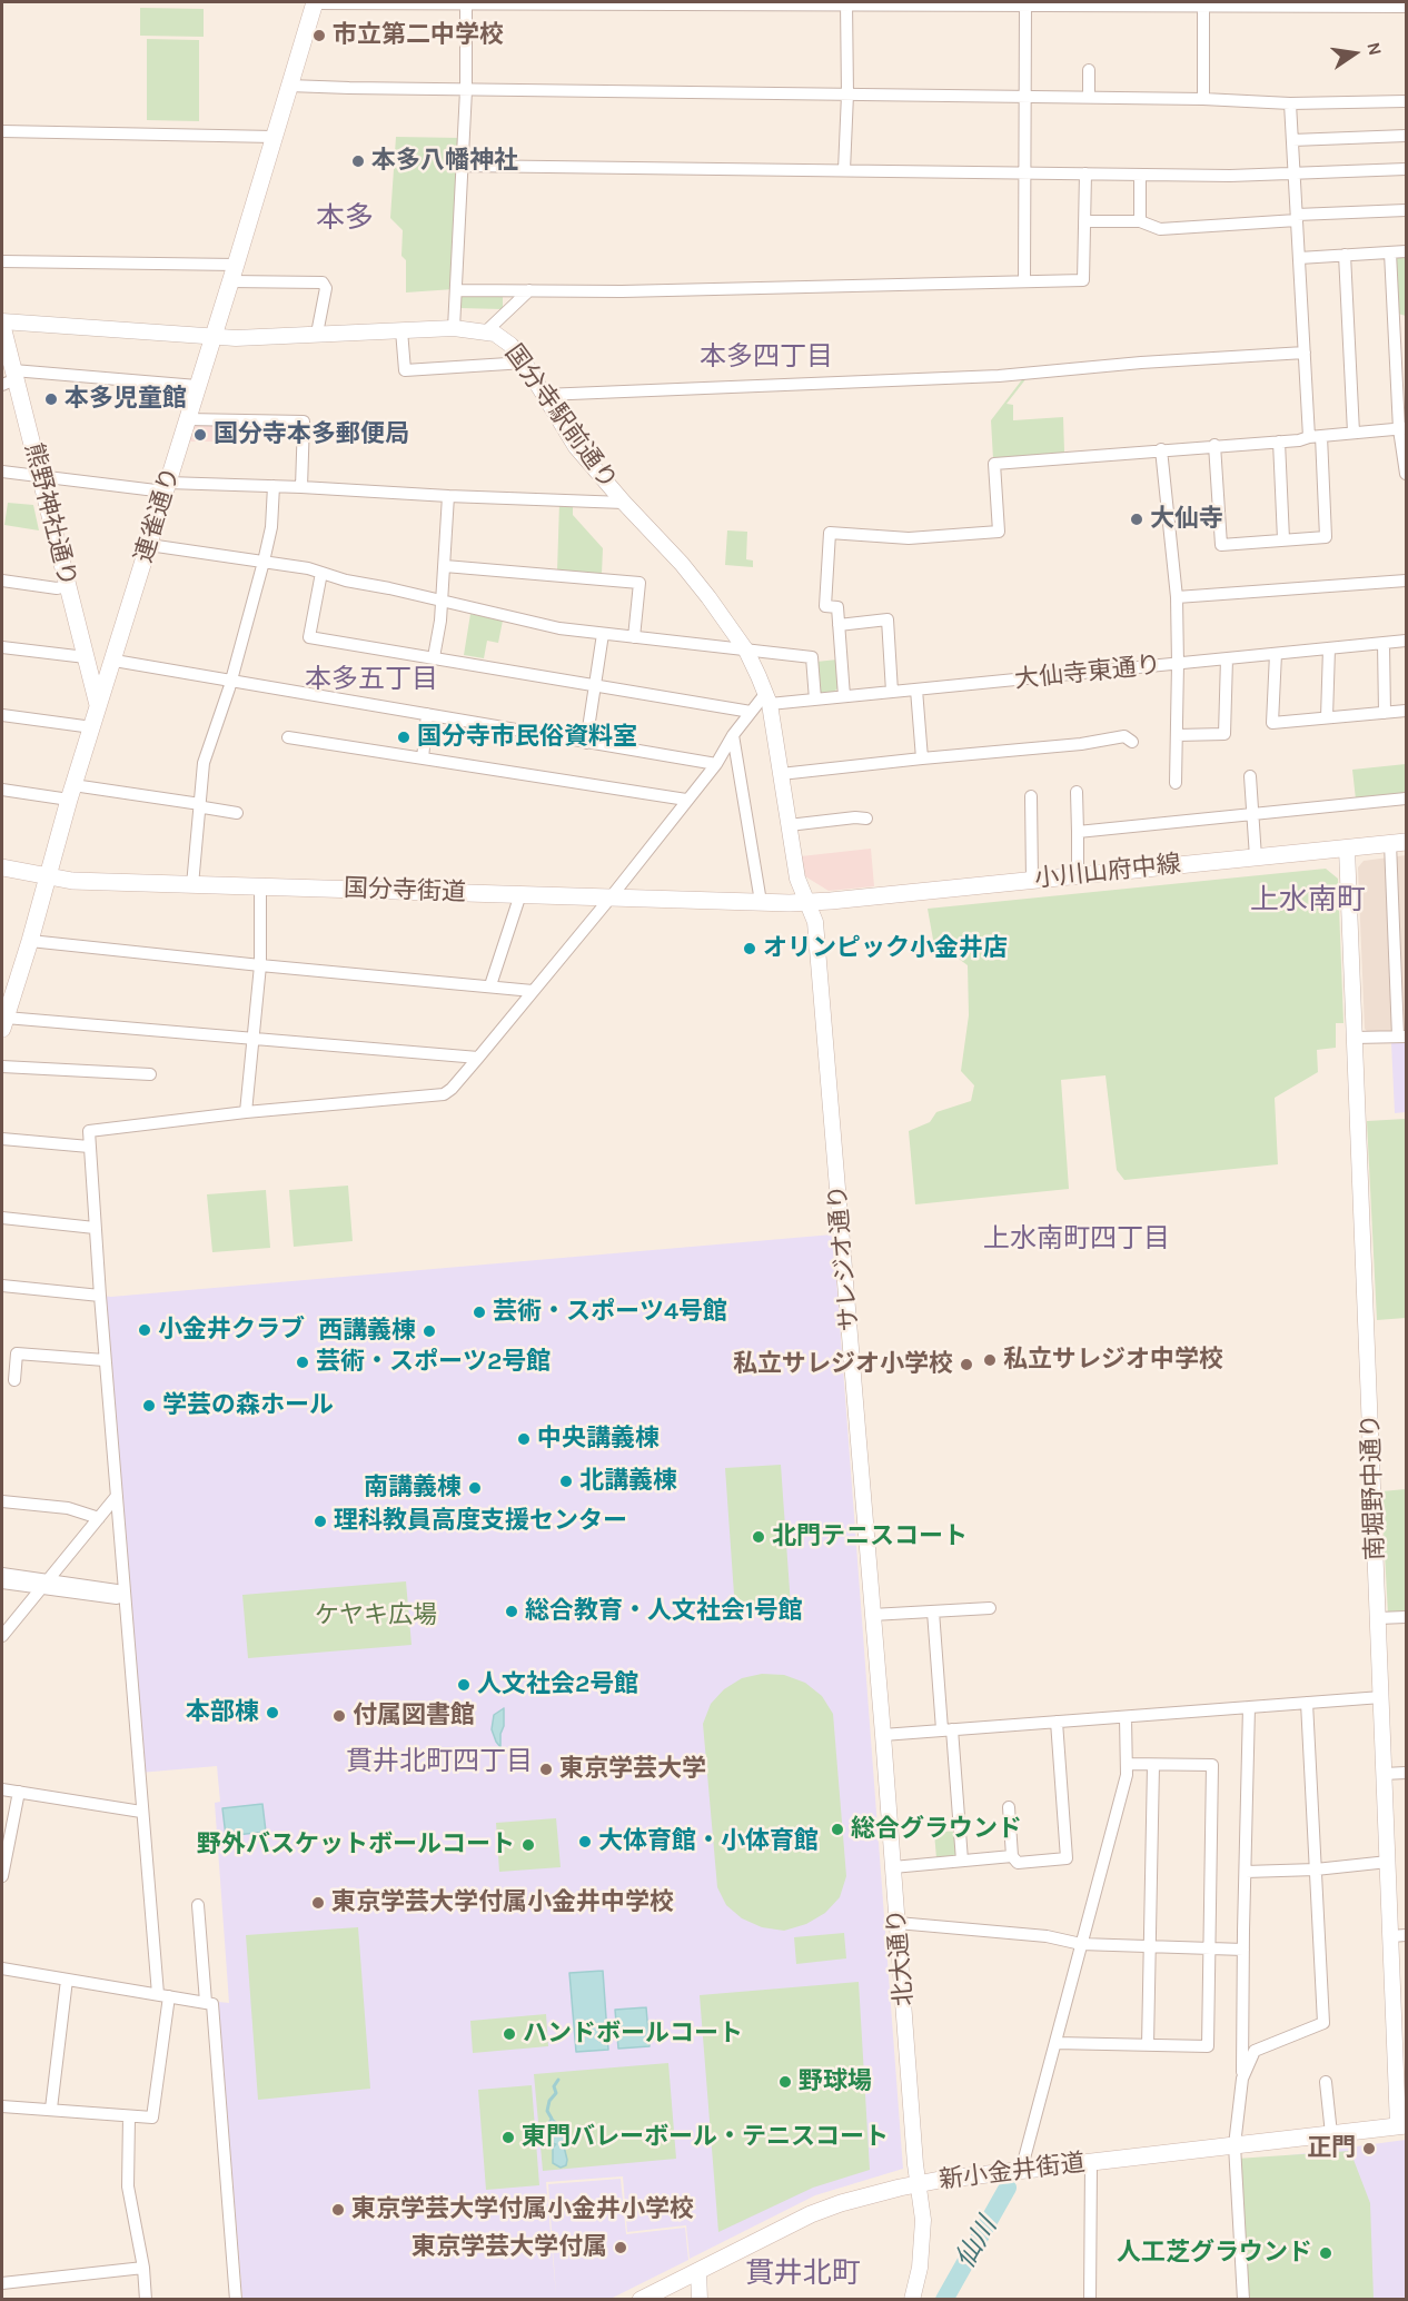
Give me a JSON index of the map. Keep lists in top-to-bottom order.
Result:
{
  "streets": {
    "main road": [
      "熊野神社通り",
      "連雀通り",
      "小川山府中線",
      "国分寺街道",
      "新小金井街道"
    ],
    "street": [
      "国分寺駅前通り",
      "大仙寺東通り",
      "サレジオ通り",
      "南堀野中通り",
      "北大通り"
    ]
  },
  "crossings": [
    ["国分寺駅前通り", "熊野神社通り"],
    ["国分寺駅前通り", "連雀通り"],
    ["国分寺駅前通り", "大仙寺東通り"],
    ["国分寺駅前通り", "小川山府中線"],
    ["国分寺駅前通り", "国分寺街道"],
    ["国分寺駅前通り", "サレジオ通り"],
    ["熊野神社通り", "連雀通り"],
    ["連雀通り", "国分寺街道"],
    ["小川山府中線", "国分寺街道"],
    ["小川山府中線", "サレジオ通り"],
    ["小川山府中線", "南堀野中通り"],
    ["国分寺街道", "サレジオ通り"],
    ["サレジオ通り", "北大通り"],
    ["南堀野中通り", "新小金井街道"],
    ["北大通り", "新小金井街道"]
  ],
  "districts": [
    "本多",
    "本多四丁目",
    "本多五丁目",
    "上水南町",
    "上水南町四丁目",
    "貫井北町四丁目",
    "貫井北町"
  ],
  "water": ["仙川"],
  "parks": ["ケヤキ広場"],
  "places": [
    "市立第二中学校",
    "本多八幡神社",
    "本多児童館",
    "国分寺本多郵便局",
    "大仙寺",
    "国分寺市民俗資料室",
    "オリンピック小金井店",
    "芸術・スポーツ4号館",
    "小金井クラブ",
    "西講義棟",
    "私立サレジオ中学校",
    "芸術・スポーツ2号館",
    "私立サレジオ小学校",
    "学芸の森ホール",
    "中央講義棟",
    "北講義棟",
    "南講義棟",
    "理科教員高度支援センター",
    "北門テニスコート",
    "総合教育・人文社会1号館",
    "人文社会2号館",
    "本部棟",
    "付属図書館",
    "東京学芸大学",
    "総合グラウンド",
    "大体育館・小体育館",
    "野外バスケットボールコート",
    "東京学芸大学付属小金井中学校",
    "ハンドボールコート",
    "野球場",
    "東門バレーボール・テニスコート",
    "正門",
    "東京学芸大学付属小金井小学校",
    "東京学芸大学付属",
    "人工芝グラウンド"
  ],
  "north": "right"
}
